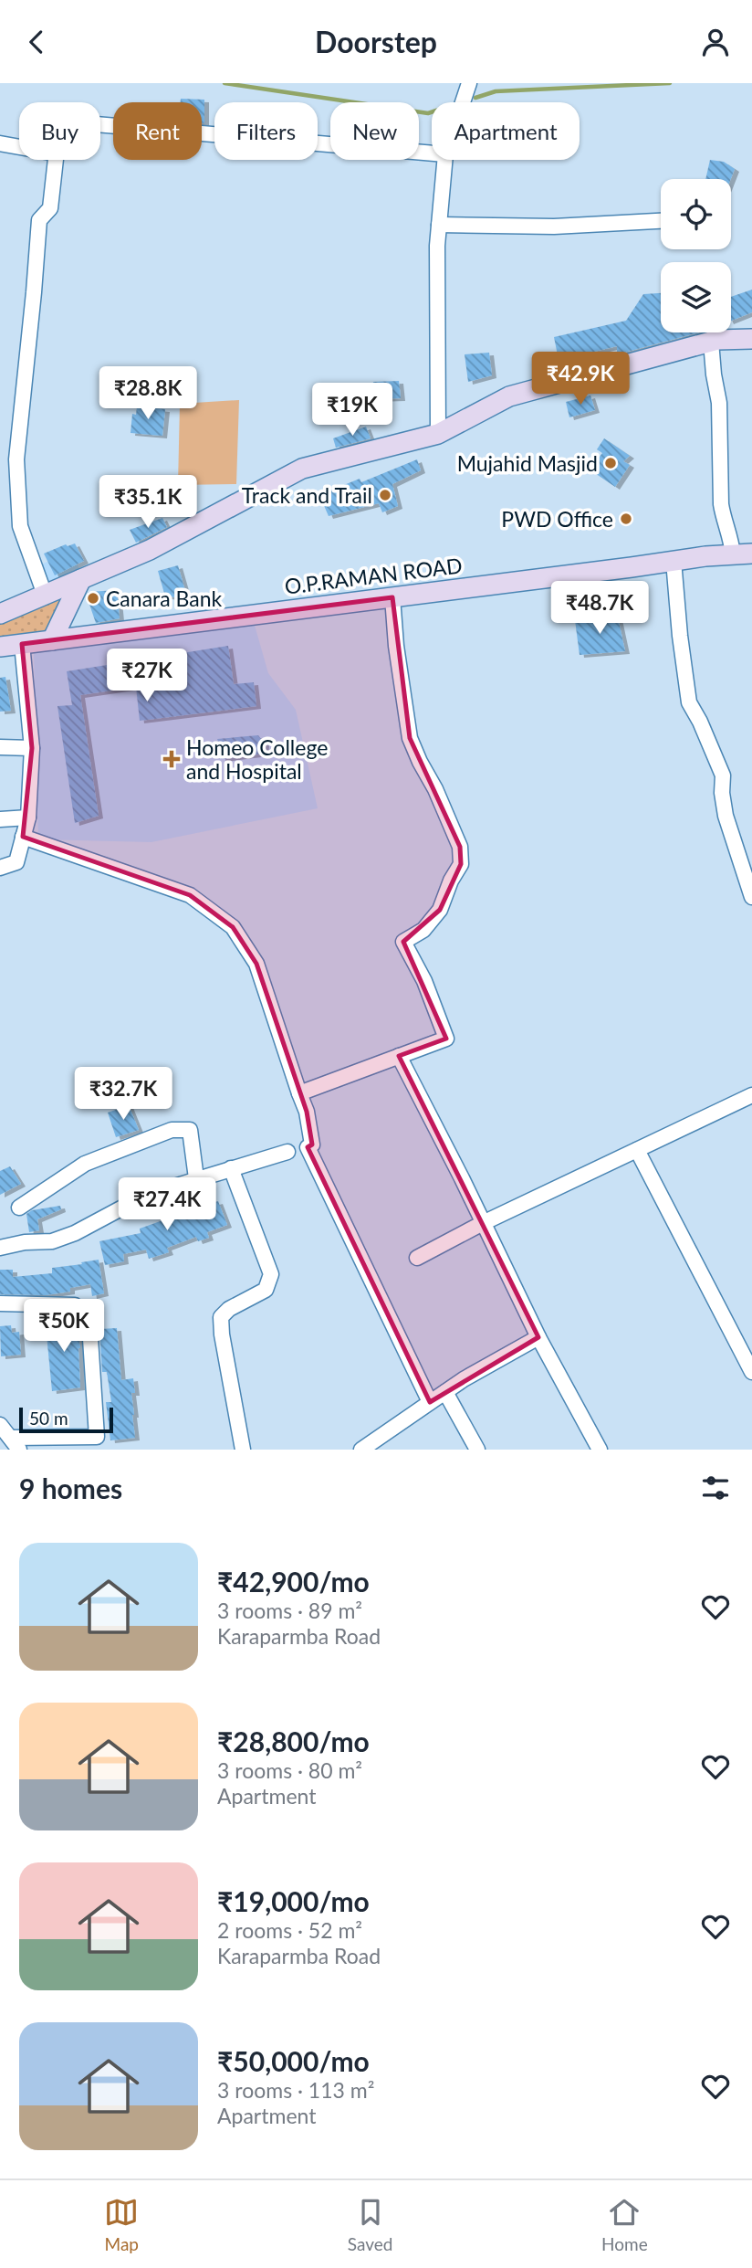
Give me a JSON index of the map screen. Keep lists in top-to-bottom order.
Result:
{
  "streets": {
    "main road": ["O.P.RAMAN ROAD"]
  },
  "places": {
    "other": [
      "Mujahid Masjid",
      "Track and Trail",
      "PWD Office",
      "Canara Bank"
    ],
    "health": ["Homeo College and Hospital"]
  },
  "scale_bar": "50 m",
  "page": {
    "header": "Doorstep",
    "chip": [
      "Buy",
      "Rent",
      "Filters",
      "New",
      "Apartment"
    ],
    "price": [
      "₹42.9K",
      "₹28.8K",
      "₹19K",
      "₹35.1K",
      "₹48.7K",
      "₹27K",
      "₹32.7K",
      "₹27.4K",
      "₹50K"
    ],
    "scale": "50 m",
    "heading": "9 homes",
    "list": [
      {
        "name": "₹42,900/mo",
        "note": "3 rooms · 89 m² · Karaparmba Road"
      },
      {
        "name": "₹28,800/mo",
        "note": "3 rooms · 80 m² · Apartment"
      },
      {
        "name": "₹19,000/mo",
        "note": "2 rooms · 52 m² · Karaparmba Road"
      },
      {
        "name": "₹50,000/mo",
        "note": "3 rooms · 113 m² · Apartment"
      }
    ],
    "tabs": ["Map", "Saved", "Home"]
  }
}
